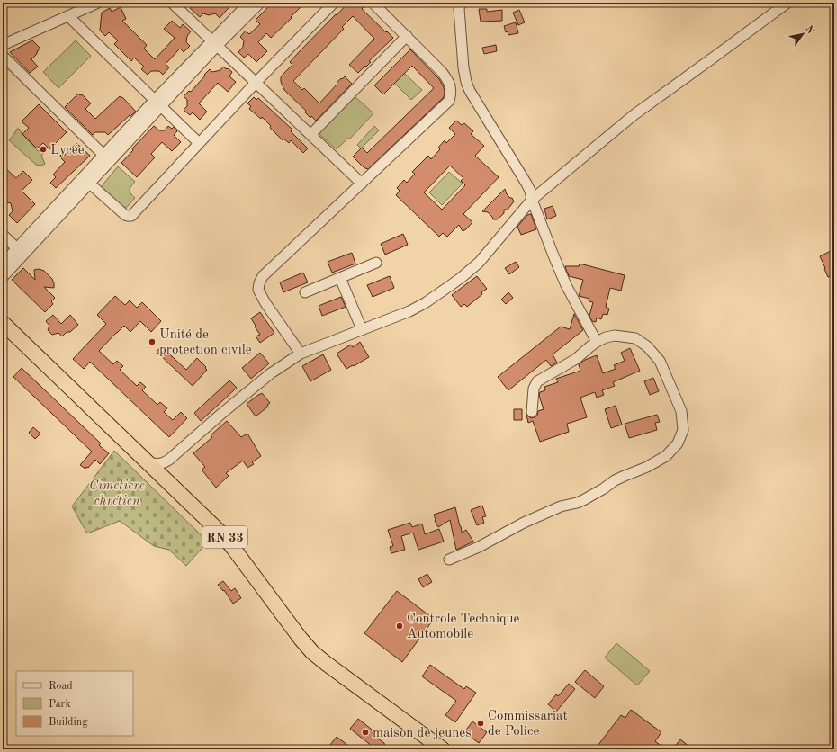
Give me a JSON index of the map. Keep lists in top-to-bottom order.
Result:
{
  "streets": {
    "highway": ["RN 33"]
  },
  "parks": ["Cimetiere chrétien"],
  "places": [
    "Lycée",
    "Unité de protection civile",
    "Controle Technique Automobile",
    "Commissariat de Police",
    "maison de jeunes"
  ],
  "legend": ["Road", "Park", "Building"],
  "north": "top right"
}
